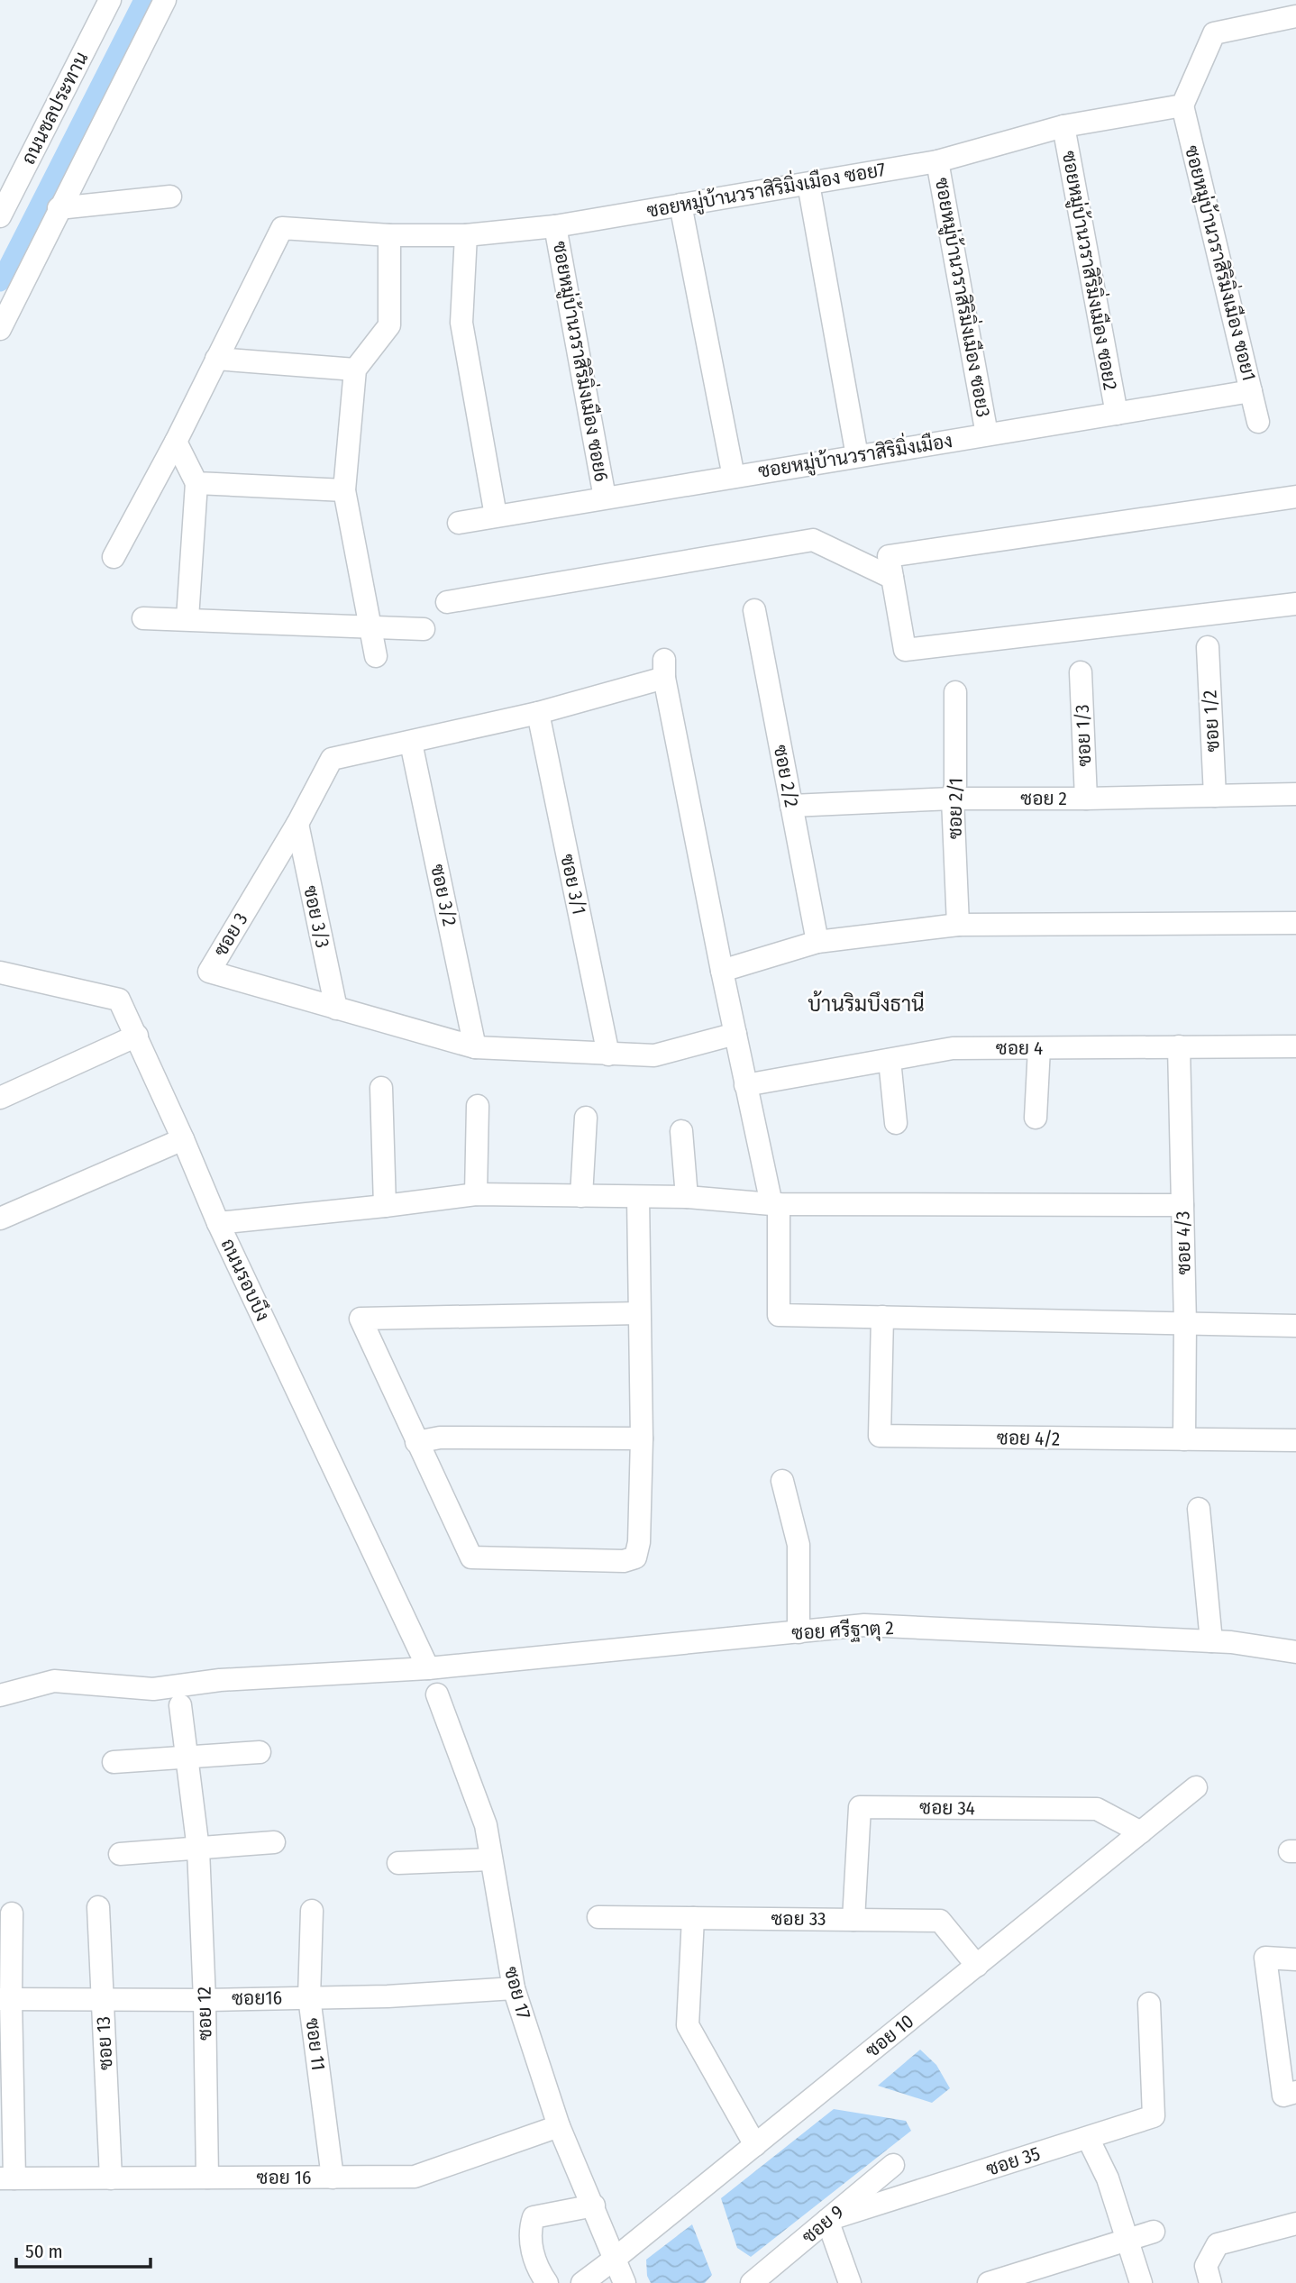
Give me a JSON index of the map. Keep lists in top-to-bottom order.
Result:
{
  "streets": {
    "street": [
      "ถนนชลประทาน",
      "ซอยหมู่บ้านวราสิริมิ่งเมือง ซอย7",
      "ซอยหมู่บ้านวราสิริมิ่งเมือง ซอย1",
      "ซอยหมู่บ้านวราสิริมิ่งเมือง ซอย2",
      "ซอยหมู่บ้านวราสิริมิ่งเมือง ซอย3",
      "ซอยหมู่บ้านวราสิริมิ่งเมือง ซอย6",
      "ซอยหมู่บ้านวราสิริมิ่งเมือง",
      "ซอย 1/2",
      "ซอย 1/3",
      "ซอย 2/2",
      "ซอย 2",
      "ซอย 2/1",
      "ซอย 3/1",
      "ซอย 3/2",
      "ซอย 3/3",
      "ซอย 3",
      "ซอย 4",
      "ซอย 4/3",
      "ถนนรอบบึง",
      "ซอย 4/2",
      "ซอย ศรีฐาตุ 2",
      "ซอย 34",
      "ซอย 33",
      "ซอย 17",
      "ซอย16",
      "ซอย 12",
      "ซอย 10",
      "ซอย 13",
      "ซอย 11",
      "ซอย 35",
      "ซอย 16",
      "ซอย 9"
    ]
  },
  "crossings": [
    ["ซอยหมู่บ้านวราสิริมิ่งเมือง ซอย7", "ซอยหมู่บ้านวราสิริมิ่งเมือง ซอย1"],
    ["ซอยหมู่บ้านวราสิริมิ่งเมือง ซอย7", "ซอยหมู่บ้านวราสิริมิ่งเมือง ซอย2"],
    ["ซอยหมู่บ้านวราสิริมิ่งเมือง ซอย7", "ซอยหมู่บ้านวราสิริมิ่งเมือง ซอย3"],
    ["ซอยหมู่บ้านวราสิริมิ่งเมือง ซอย7", "ซอยหมู่บ้านวราสิริมิ่งเมือง ซอย6"],
    ["ซอยหมู่บ้านวราสิริมิ่งเมือง ซอย1", "ซอยหมู่บ้านวราสิริมิ่งเมือง"],
    ["ซอยหมู่บ้านวราสิริมิ่งเมือง ซอย2", "ซอยหมู่บ้านวราสิริมิ่งเมือง"],
    ["ซอยหมู่บ้านวราสิริมิ่งเมือง ซอย3", "ซอยหมู่บ้านวราสิริมิ่งเมือง"],
    ["ซอยหมู่บ้านวราสิริมิ่งเมือง ซอย6", "ซอยหมู่บ้านวราสิริมิ่งเมือง"],
    ["ซอย 1/2", "ซอย 2"],
    ["ซอย 1/3", "ซอย 2"],
    ["ซอย 2/2", "ซอย 2"],
    ["ซอย 2", "ซอย 2/1"],
    ["ซอย 3/1", "ซอย 3"],
    ["ซอย 3/2", "ซอย 3"],
    ["ซอย 3/3", "ซอย 3"],
    ["ซอย 4", "ซอย 4/3"],
    ["ซอย 4/3", "ซอย 4/2"],
    ["ถนนรอบบึง", "ซอย ศรีฐาตุ 2"],
    ["ซอย 34", "ซอย 33"],
    ["ซอย 34", "ซอย 10"],
    ["ซอย 33", "ซอย 10"],
    ["ซอย 17", "ซอย16"],
    ["ซอย 17", "ซอย 10"],
    ["ซอย 17", "ซอย 16"],
    ["ซอย16", "ซอย 12"],
    ["ซอย16", "ซอย 13"],
    ["ซอย16", "ซอย 11"],
    ["ซอย 12", "ซอย 16"],
    ["ซอย 13", "ซอย 16"],
    ["ซอย 11", "ซอย 16"],
    ["ซอย 35", "ซอย 9"]
  ],
  "districts": ["บ้านริมบึงธานี"],
  "scale_bar": "50 m"
}
